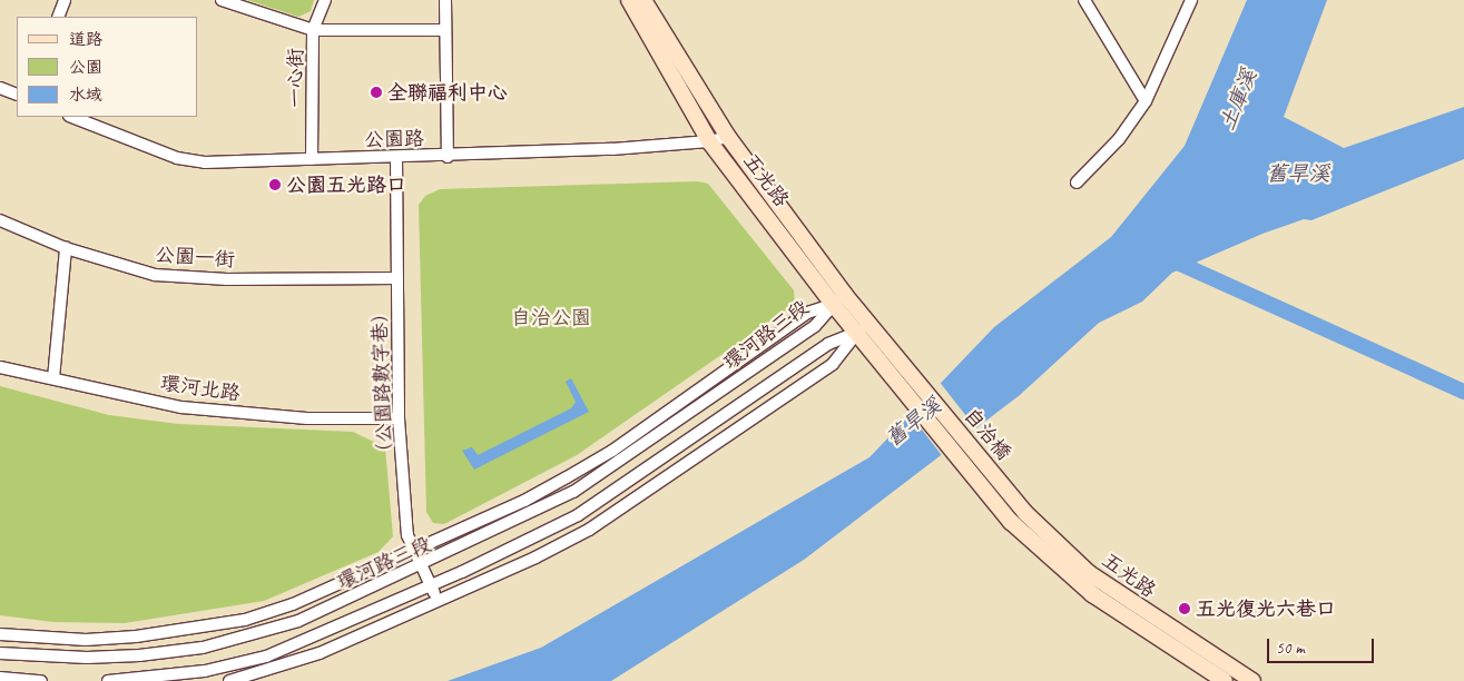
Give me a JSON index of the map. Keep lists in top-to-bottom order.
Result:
{
  "streets": {
    "main road": ["五光路", "自治橋"],
    "street": [
      "一心街",
      "公園路",
      "公園一街",
      "環河路三段",
      "（公園路數字巷）",
      "環河北路"
    ]
  },
  "crossings": [
    ["一心街", "公園路"],
    ["公園路", "五光路"],
    ["公園路", "（公園路數字巷）"],
    ["五光路", "環河路三段"],
    ["五光路", "自治橋"],
    ["公園一街", "（公園路數字巷）"],
    ["環河路三段", "（公園路數字巷）"],
    ["（公園路數字巷）", "環河北路"]
  ],
  "water": ["土庫溪", "舊旱溪"],
  "parks": ["自治公園"],
  "places": ["全聯福利中心", "公園五光路口", "五光復光六巷口"],
  "legend": ["道路", "公園", "水域"],
  "scale_bar": "50 m"
}
